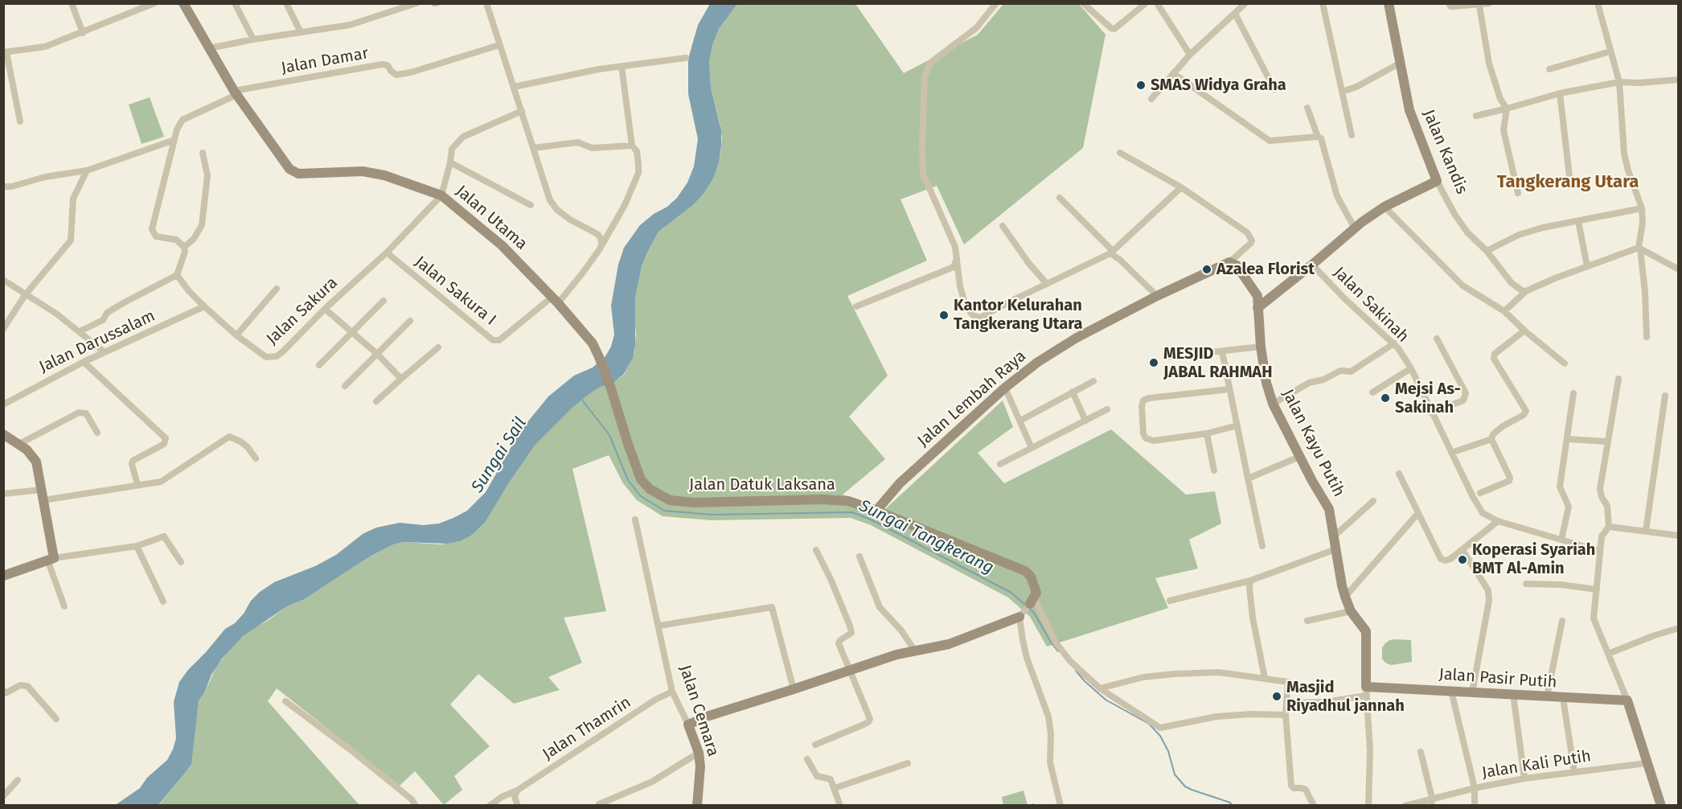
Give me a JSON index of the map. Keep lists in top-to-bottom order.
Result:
{
  "streets": {
    "street": [
      "Jalan Damar",
      "Jalan Kandis",
      "Jalan Utama",
      "Jalan Sakura I",
      "Jalan Sakinah",
      "Jalan Sakura",
      "Jalan Darussalam",
      "Jalan Lembah Raya",
      "Jalan Kayu Putih",
      "Jalan Datuk Laksana",
      "Jalan Pasir Putih",
      "Jalan Cemara",
      "Jalan Thamrin",
      "Jalan Kali Putih"
    ]
  },
  "crossings": [
    ["Jalan Damar", "Jalan Utama"],
    ["Jalan Utama", "Jalan Sakura I"],
    ["Jalan Utama", "Jalan Sakura"],
    ["Jalan Utama", "Jalan Datuk Laksana"],
    ["Jalan Sakura I", "Jalan Sakura"],
    ["Jalan Sakura", "Jalan Darussalam"],
    ["Jalan Lembah Raya", "Jalan Datuk Laksana"],
    ["Jalan Kayu Putih", "Jalan Pasir Putih"],
    ["Jalan Cemara", "Jalan Thamrin"]
  ],
  "districts": ["Tangkerang Utara"],
  "water": ["Sungai Sail", "Sungai Tangkerang"],
  "places": [
    "SMAS Widya Graha",
    "Azalea Florist",
    "Kantor Kelurahan Tangkerang Utara",
    "MESJID JABAL RAHMAH",
    "Mejsi As- Sakinah",
    "Koperasi Syariah BMT Al-Amin",
    "Masjid Riyadhul jannah"
  ]
}
